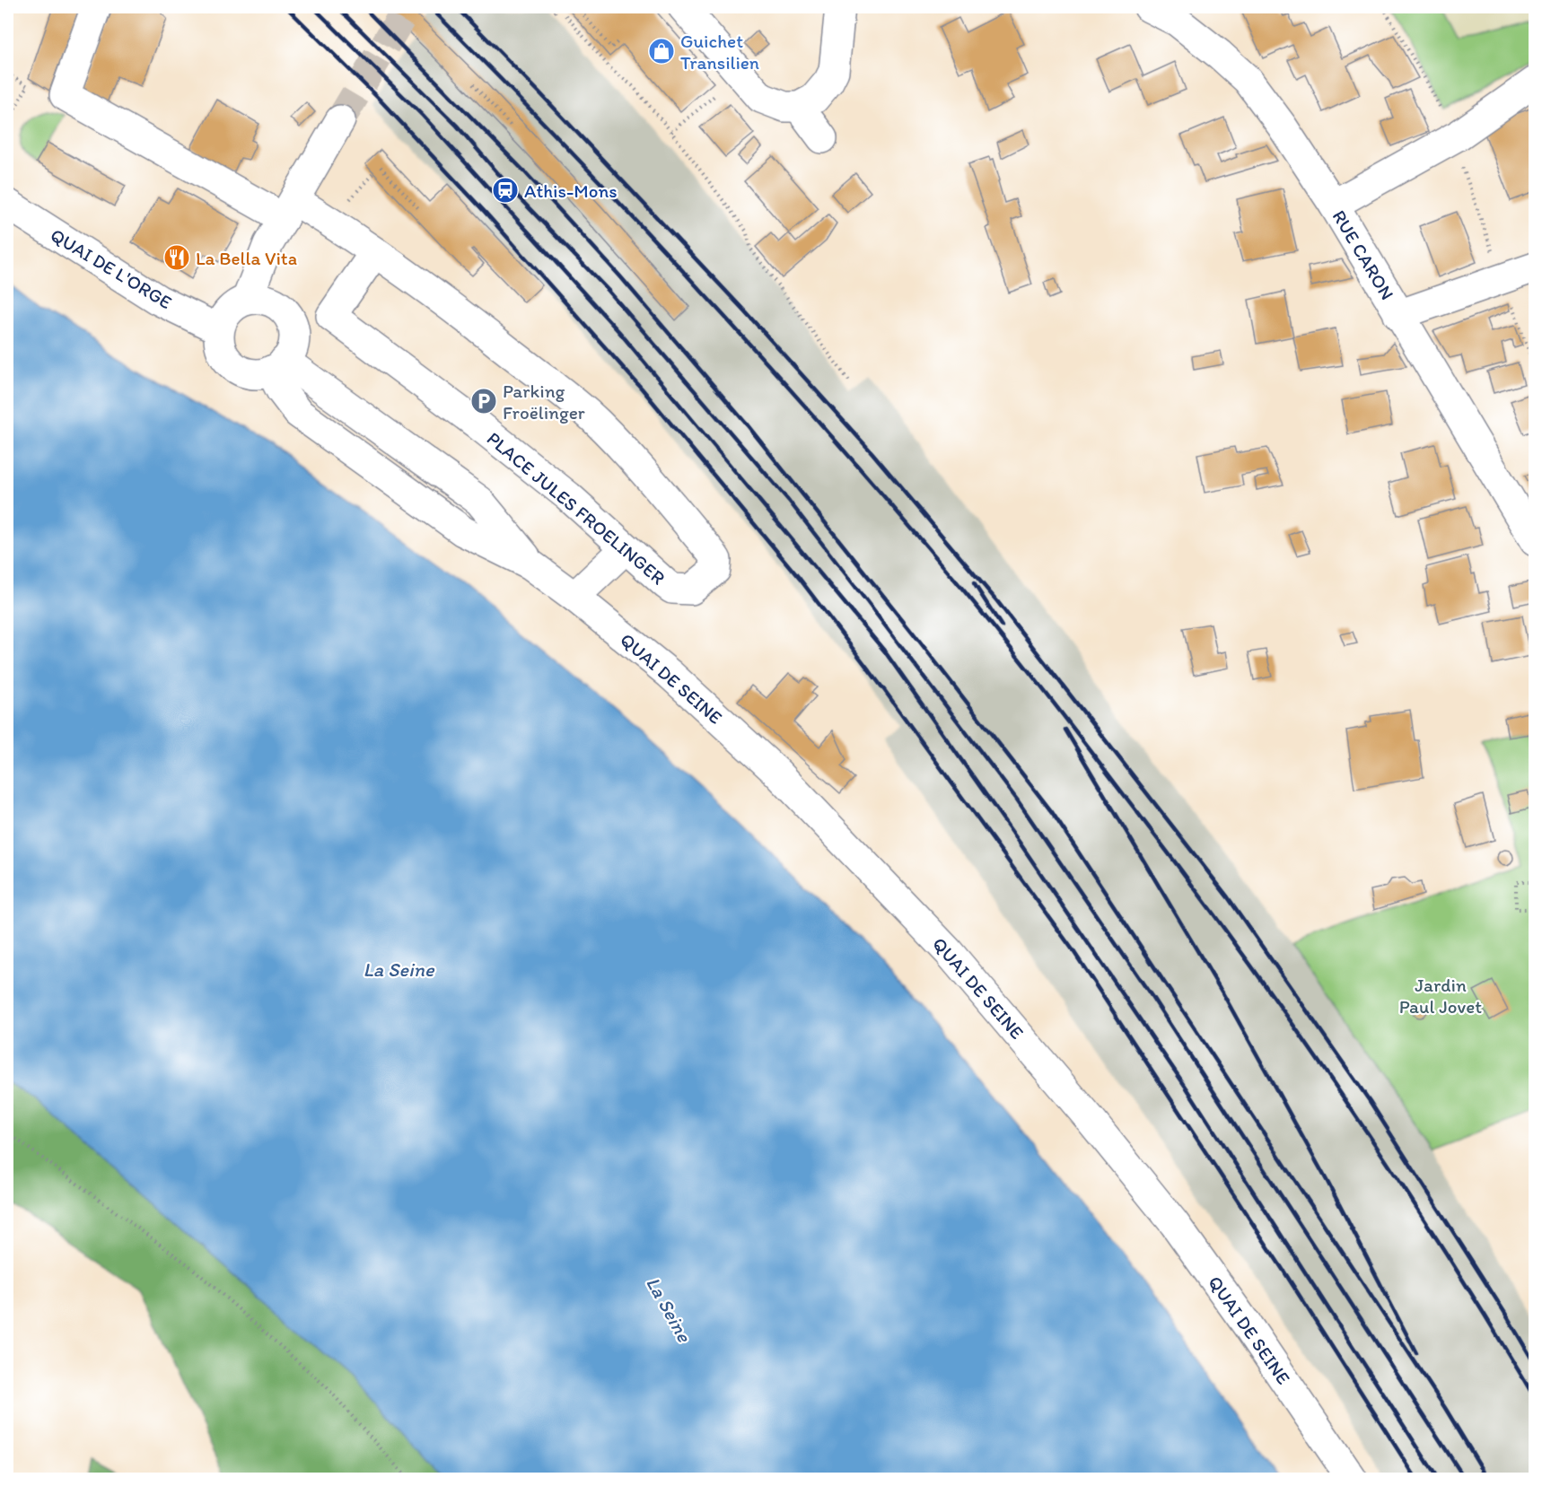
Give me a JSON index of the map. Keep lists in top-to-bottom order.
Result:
{
  "streets": {
    "main road": [
      "RUE CARON",
      "QUAI DE L'ORGE",
      "PLACE JULES FROELINGER",
      "QUAI DE SEINE"
    ]
  },
  "crossings": [
    ["QUAI DE L'ORGE", "QUAI DE SEINE"]
  ],
  "water": ["La Seine"],
  "parks": ["Jardin Paul Jovet"],
  "places": {
    "shop": ["Guichet Transilien"],
    "station": ["Athis-Mons"],
    "restaurant": ["La Bella Vita"],
    "parking": ["Parking Froëlinger"]
  }
}
